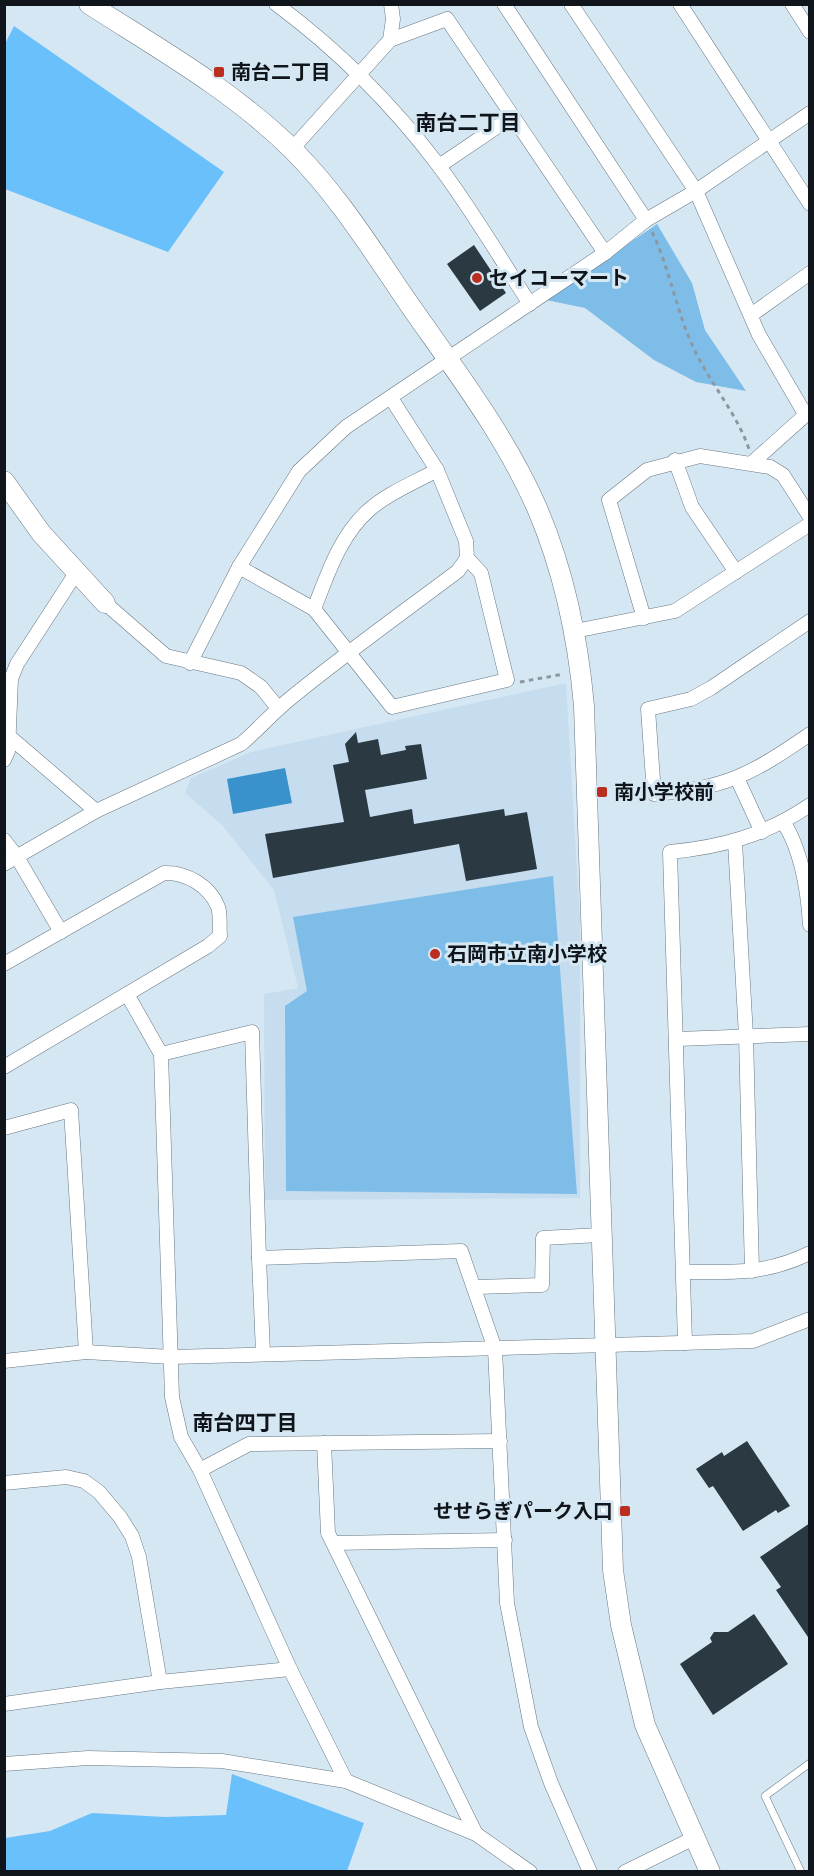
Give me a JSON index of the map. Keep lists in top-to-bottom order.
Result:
{
  "districts": ["南台二丁目", "南台四丁目"],
  "places": {
    "transit": ["南台二丁目", "南小学校前", "せせらぎパーク入口"],
    "other": ["セイコーマート", "石岡市立南小学校"]
  }
}
